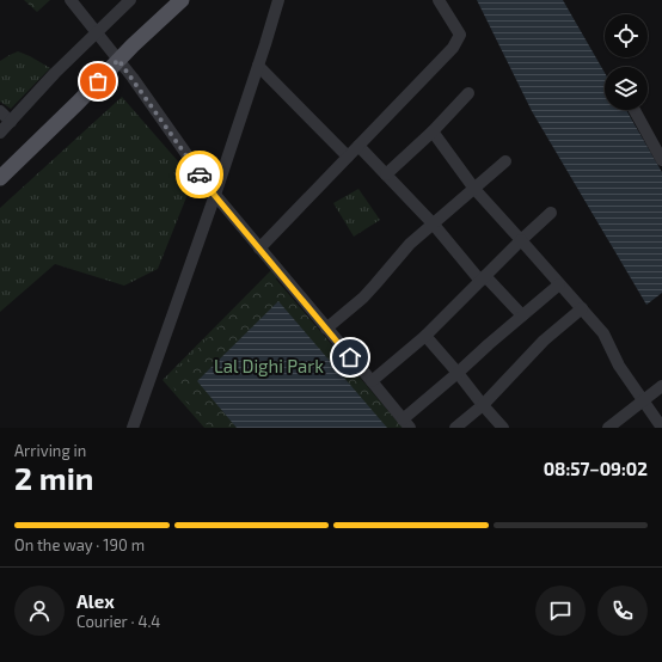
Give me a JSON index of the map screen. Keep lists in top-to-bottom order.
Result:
{
  "parks": ["Lal Dighi Park"],
  "page": {
    "heading": ["2 min", "Arriving in", "08:57–09:02"],
    "panel": ["Alex", "Courier · 4.4"],
    "bar": "On the way · 190 m"
  }
}
